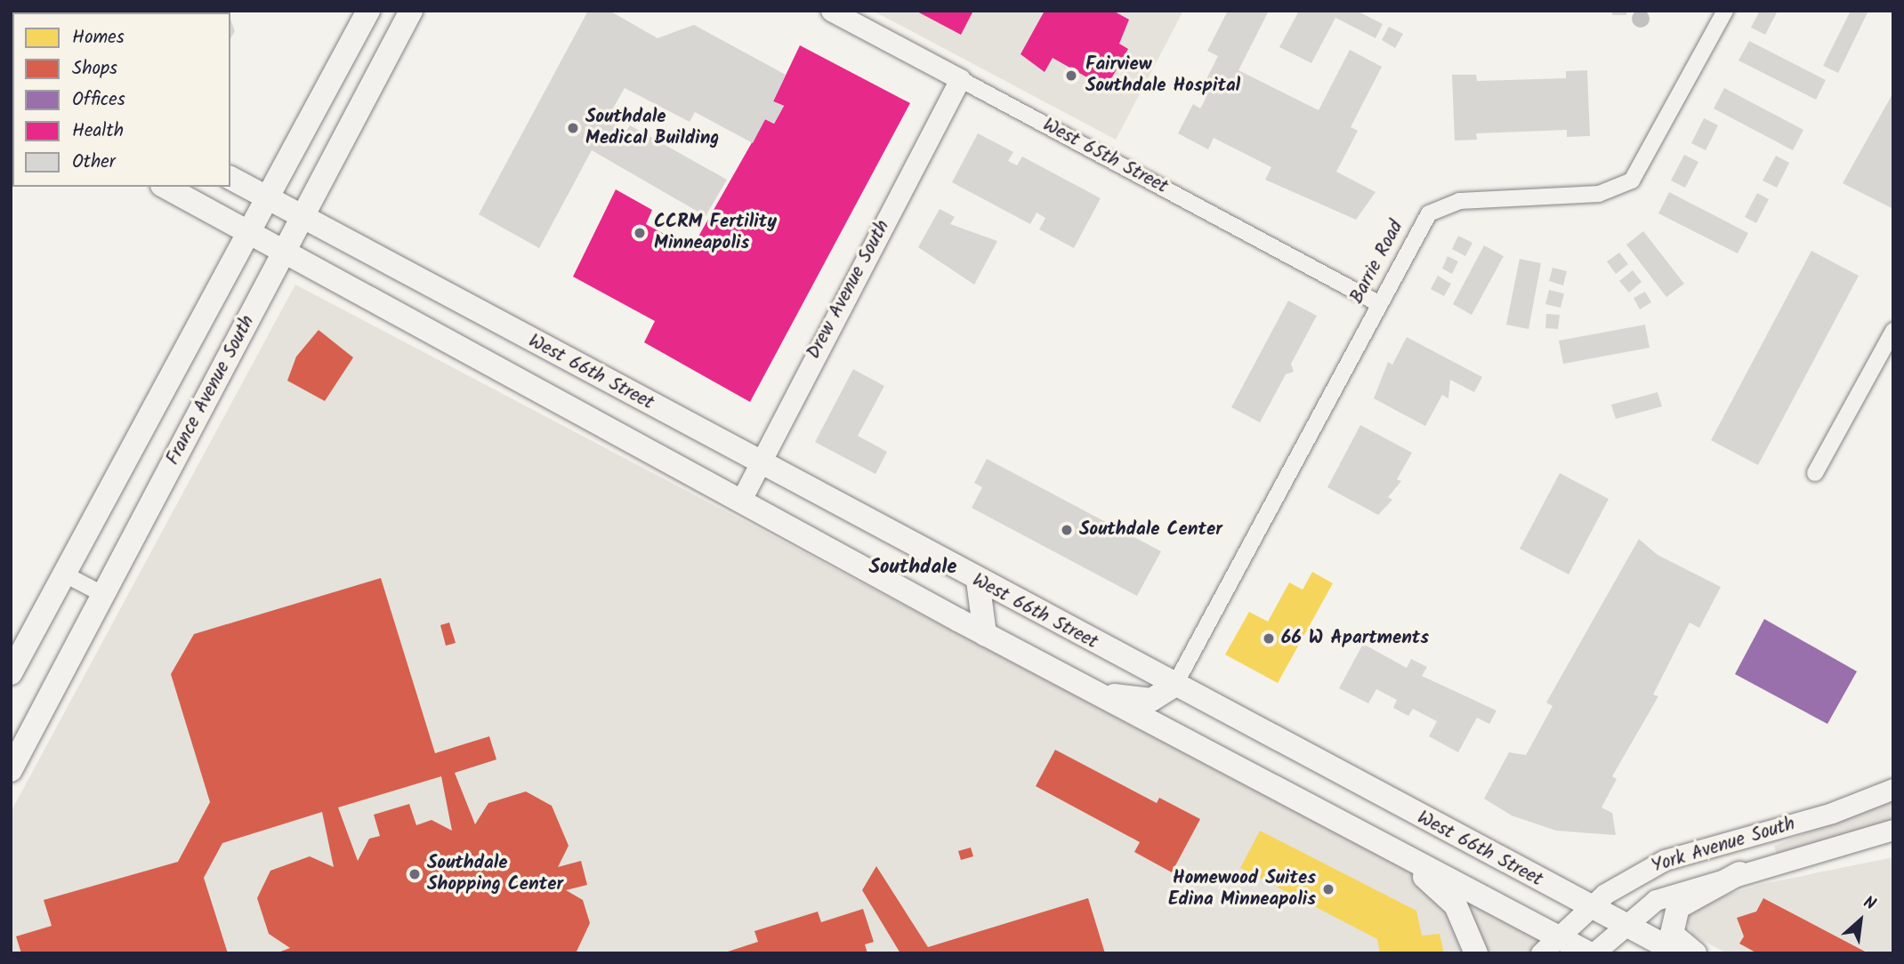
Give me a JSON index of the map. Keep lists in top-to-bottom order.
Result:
{
  "streets": {
    "main road": ["West 66th Street", "France Avenue South"],
    "street": [
      "West 65th Street",
      "Barrie Road",
      "Drew Avenue South",
      "York Avenue South"
    ]
  },
  "crossings": [
    ["West 65th Street", "Barrie Road"],
    ["West 65th Street", "Drew Avenue South"],
    ["Barrie Road", "West 66th Street"],
    ["Drew Avenue South", "West 66th Street"],
    ["West 66th Street", "France Avenue South"],
    ["West 66th Street", "York Avenue South"]
  ],
  "districts": ["Southdale"],
  "places": [
    "Fairview Southdale Hospital",
    "Southdale Medical Building",
    "CCRM Fertility Minneapolis",
    "Southdale Center",
    "66 W Apartments",
    "Southdale Shopping Center",
    "Homewood Suites Edina Minneapolis"
  ],
  "legend": [
    "Homes",
    "Shops",
    "Offices",
    "Health",
    "Other"
  ],
  "north": "top right"
}
